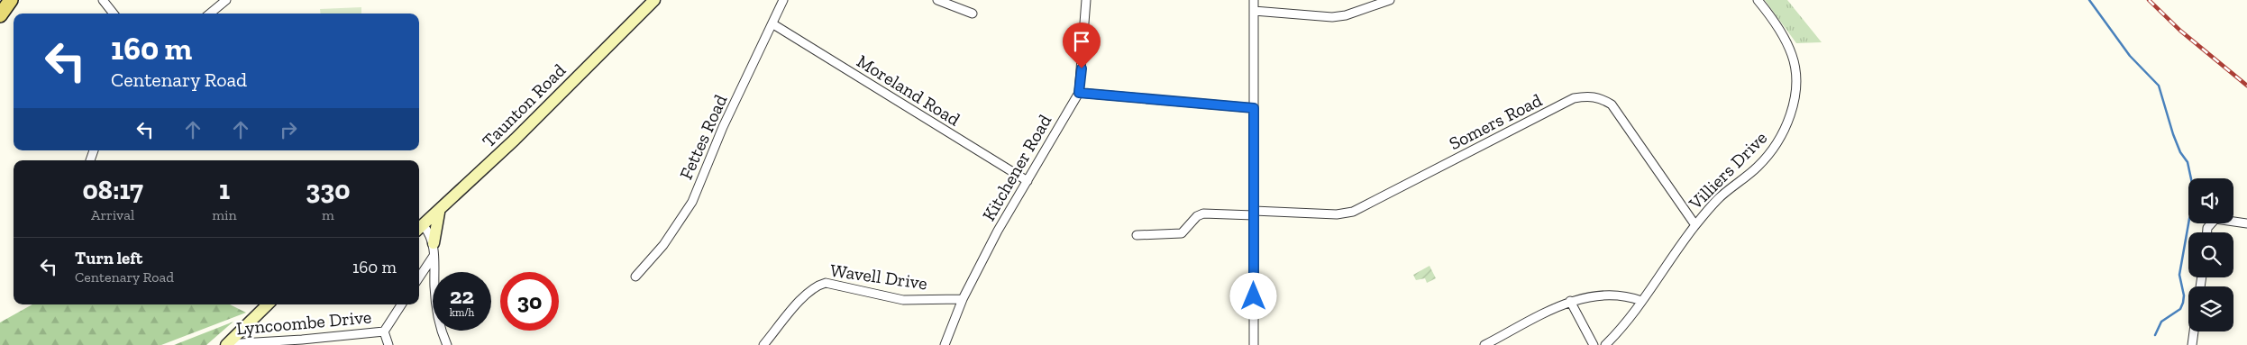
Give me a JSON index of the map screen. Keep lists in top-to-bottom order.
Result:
{
  "streets": {
    "street": [
      "Moreland Road",
      "Taunton Road",
      "Somers Road",
      "Fettes Road",
      "Kitchener Road",
      "Villiers Drive",
      "Wavell Drive",
      "Lyncoombe Drive"
    ]
  },
  "crossings": [
    ["Moreland Road", "Fettes Road"],
    ["Moreland Road", "Kitchener Road"],
    ["Somers Road", "Villiers Drive"],
    ["Kitchener Road", "Wavell Drive"]
  ],
  "page": {
    "turn": ["160 m", "Centenary Road"],
    "eta": [
      "08:17",
      "Arrival",
      "1",
      "min",
      "330",
      "m"
    ],
    "list": [
      {
        "name": "Turn left",
        "note": "Centenary Road",
        "value": "160 m"
      }
    ],
    "speed": "22 km/h",
    "limit": "30"
  }
}
